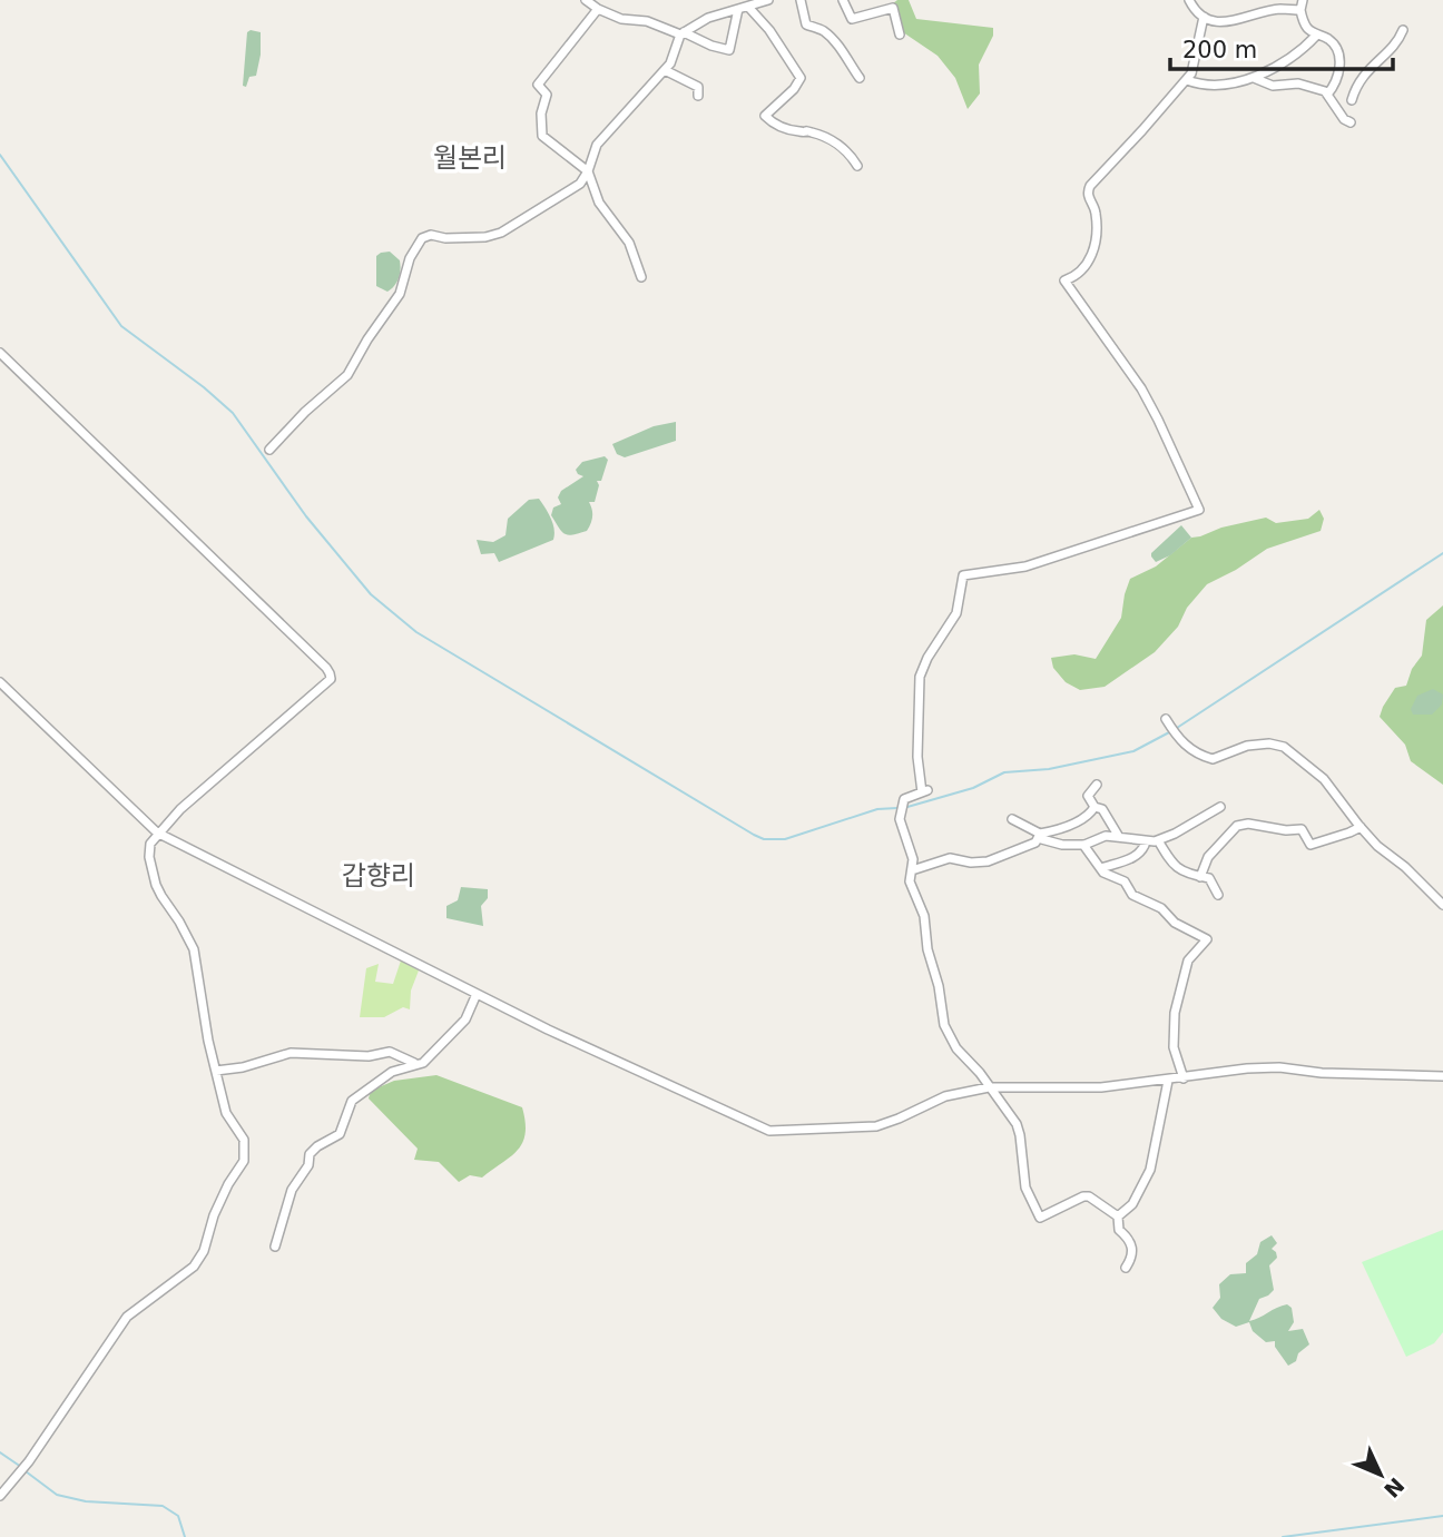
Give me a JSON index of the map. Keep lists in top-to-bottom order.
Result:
{
  "districts": ["월본리", "갑향리"],
  "scale_bar": "200 m",
  "north": "bottom right"
}
